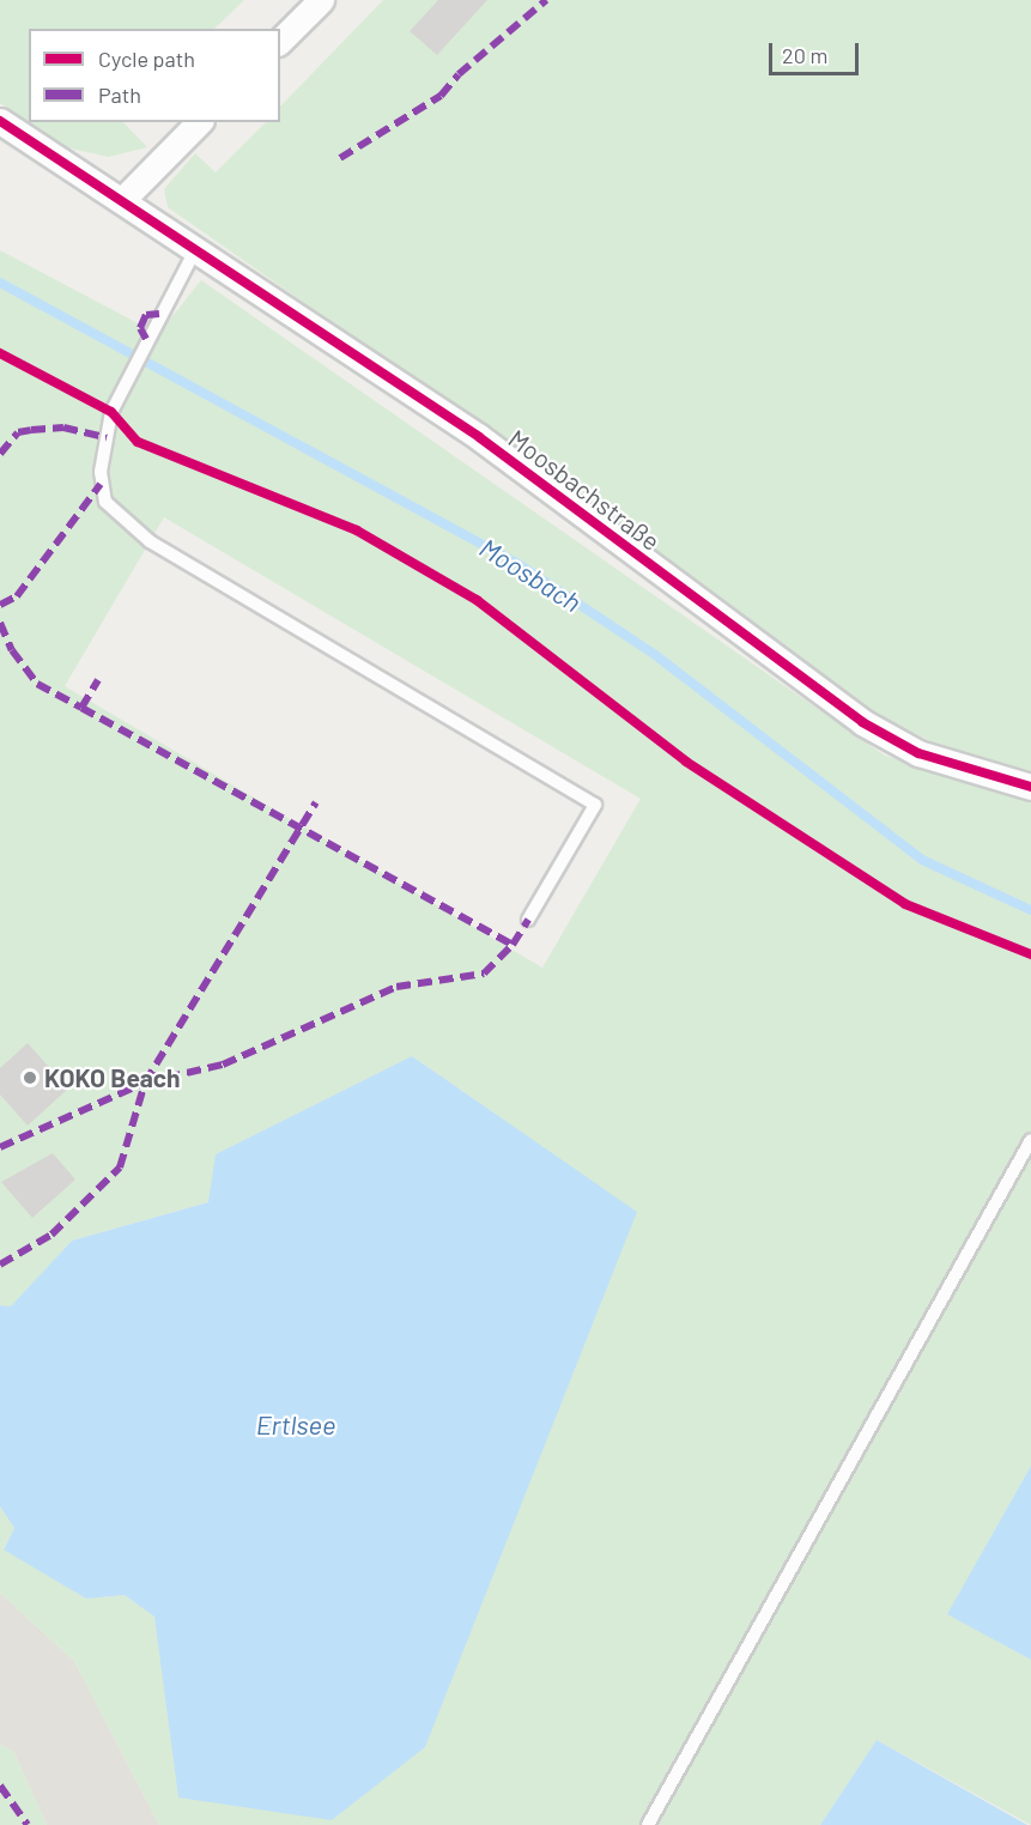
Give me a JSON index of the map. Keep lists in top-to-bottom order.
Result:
{
  "streets": {
    "street": ["Moosbachstraße"]
  },
  "water": ["Moosbach", "Ertlsee"],
  "places": ["KOKO Beach"],
  "legend": ["Cycle path", "Path"],
  "scale_bar": "20 m"
}
